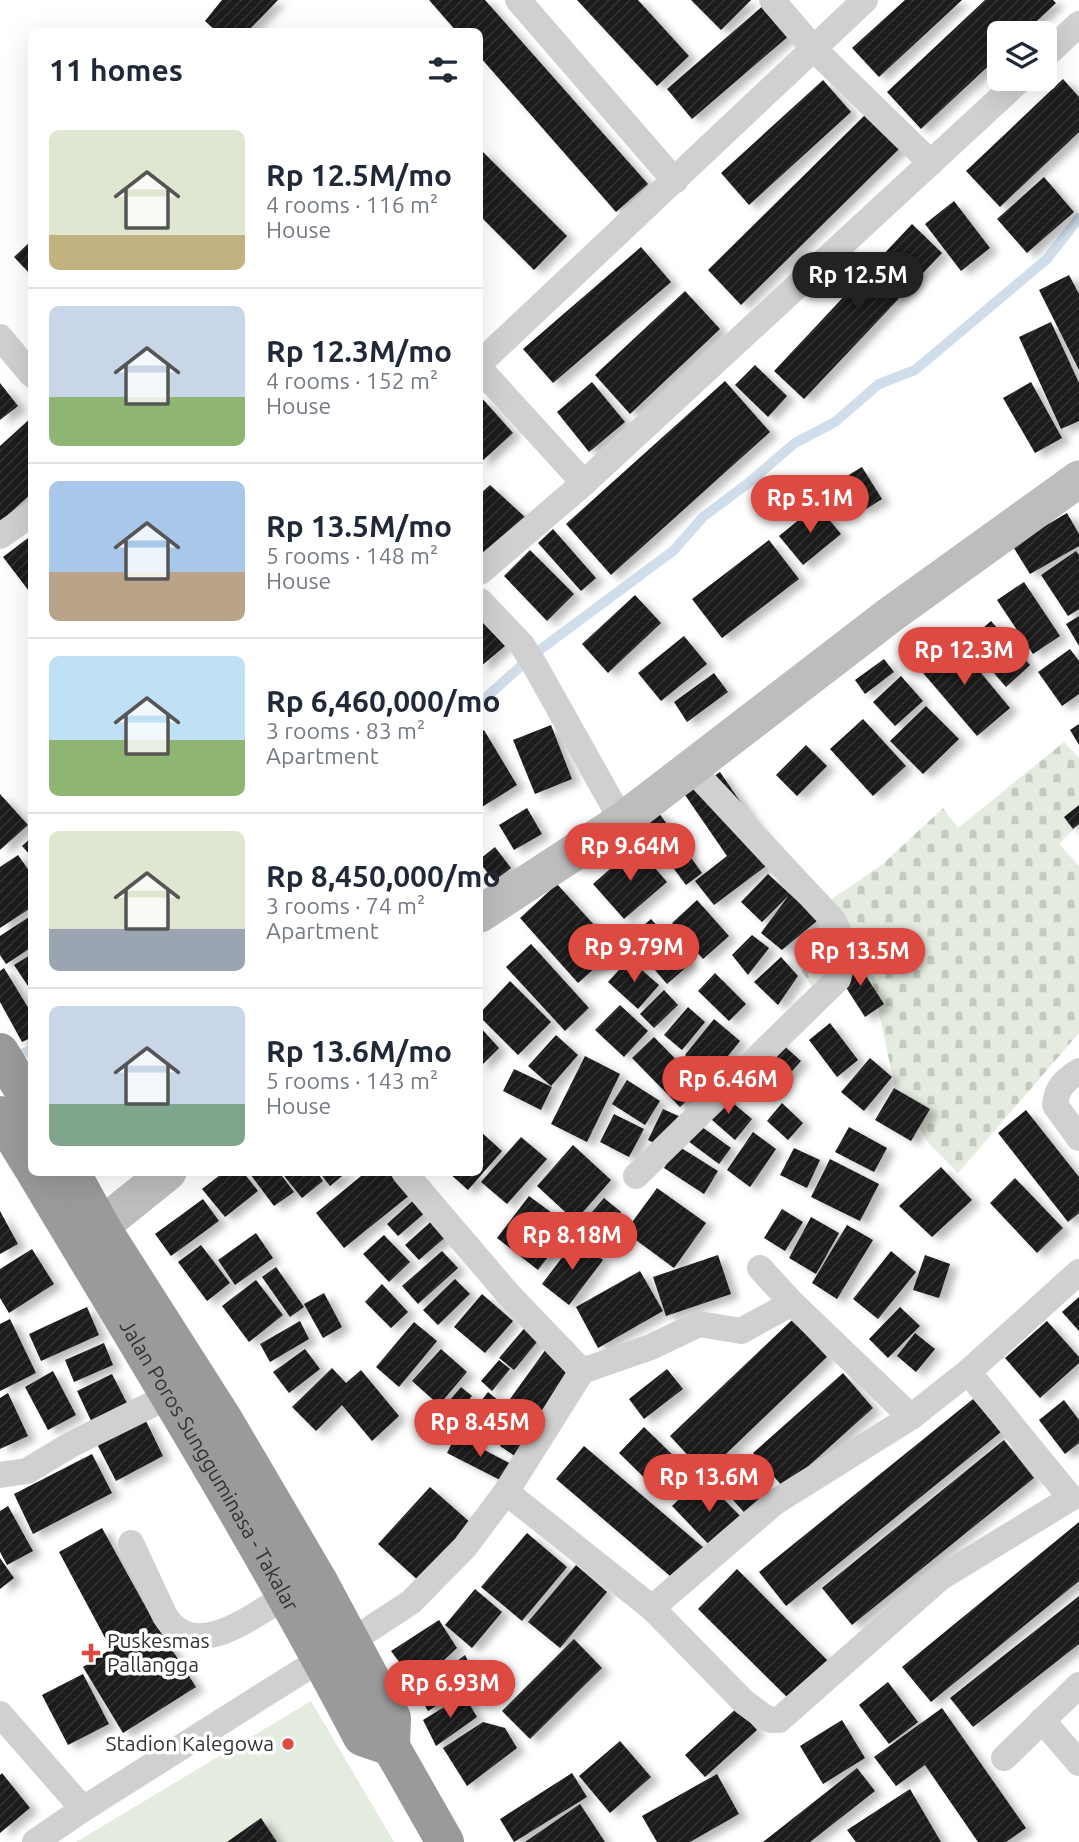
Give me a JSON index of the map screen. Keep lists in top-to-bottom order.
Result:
{
  "streets": {
    "highway": ["Jalan Poros Sungguminasa - Takalar"]
  },
  "places": {
    "health": ["Puskesmas Pallangga"],
    "other": ["Stadion Kalegowa"]
  },
  "page": {
    "heading": "11 homes",
    "list": [
      {
        "name": "Rp 12.5M/mo",
        "note": "4 rooms · 116 m² · House"
      },
      {
        "name": "Rp 12.3M/mo",
        "note": "4 rooms · 152 m² · House"
      },
      {
        "name": "Rp 13.5M/mo",
        "note": "5 rooms · 148 m² · House"
      },
      {
        "name": "Rp 6,460,000/mo",
        "note": "3 rooms · 83 m² · Apartment"
      },
      {
        "name": "Rp 8,450,000/mo",
        "note": "3 rooms · 74 m² · Apartment"
      },
      {
        "name": "Rp 13.6M/mo",
        "note": "5 rooms · 143 m² · House"
      }
    ],
    "price": [
      "Rp 12.5M",
      "Rp 5.1M",
      "Rp 12.3M",
      "Rp 9.64M",
      "Rp 9.79M",
      "Rp 13.5M",
      "Rp 6.46M",
      "Rp 8.18M",
      "Rp 8.45M",
      "Rp 13.6M",
      "Rp 6.93M"
    ]
  }
}
